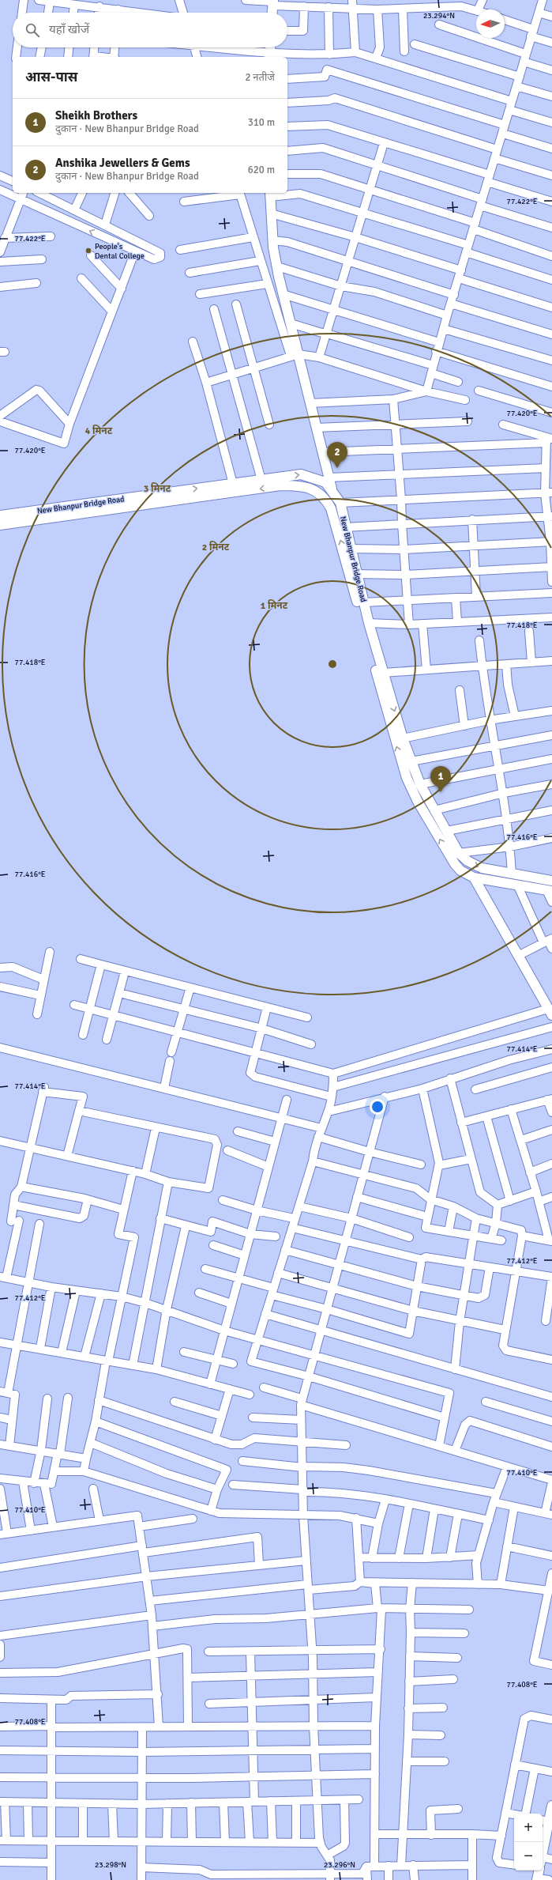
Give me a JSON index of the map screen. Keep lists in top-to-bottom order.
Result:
{
  "streets": {
    "street": ["New Bhanpur Bridge Road"]
  },
  "places": ["People's Dental College"],
  "north": "left",
  "page": {
    "search": "यहाँ खोजें",
    "heading": ["आस-पास", "2 नतीजे"],
    "list": [
      {
        "mark": "1",
        "name": "Sheikh Brothers",
        "note": "दुकान · New Bhanpur Bridge Road",
        "value": "310 m"
      },
      {
        "mark": "2",
        "name": "Anshika Jewellers & Gems",
        "note": "दुकान · New Bhanpur Bridge Road",
        "value": "620 m"
      }
    ],
    "pins": ["2", "1"],
    "map_buttons": ["+", "−"]
  },
  "coordinates": [
    "23.294°N",
    "77.422°E",
    "77.420°E",
    "77.418°E",
    "77.416°E",
    "77.414°E",
    "77.412°E",
    "77.410°E",
    "77.408°E",
    "23.298°N",
    "23.296°N"
  ],
  "rings": [
    "4 मिनट",
    "3 मिनट",
    "2 मिनट",
    "1 मिनट"
  ]
}
